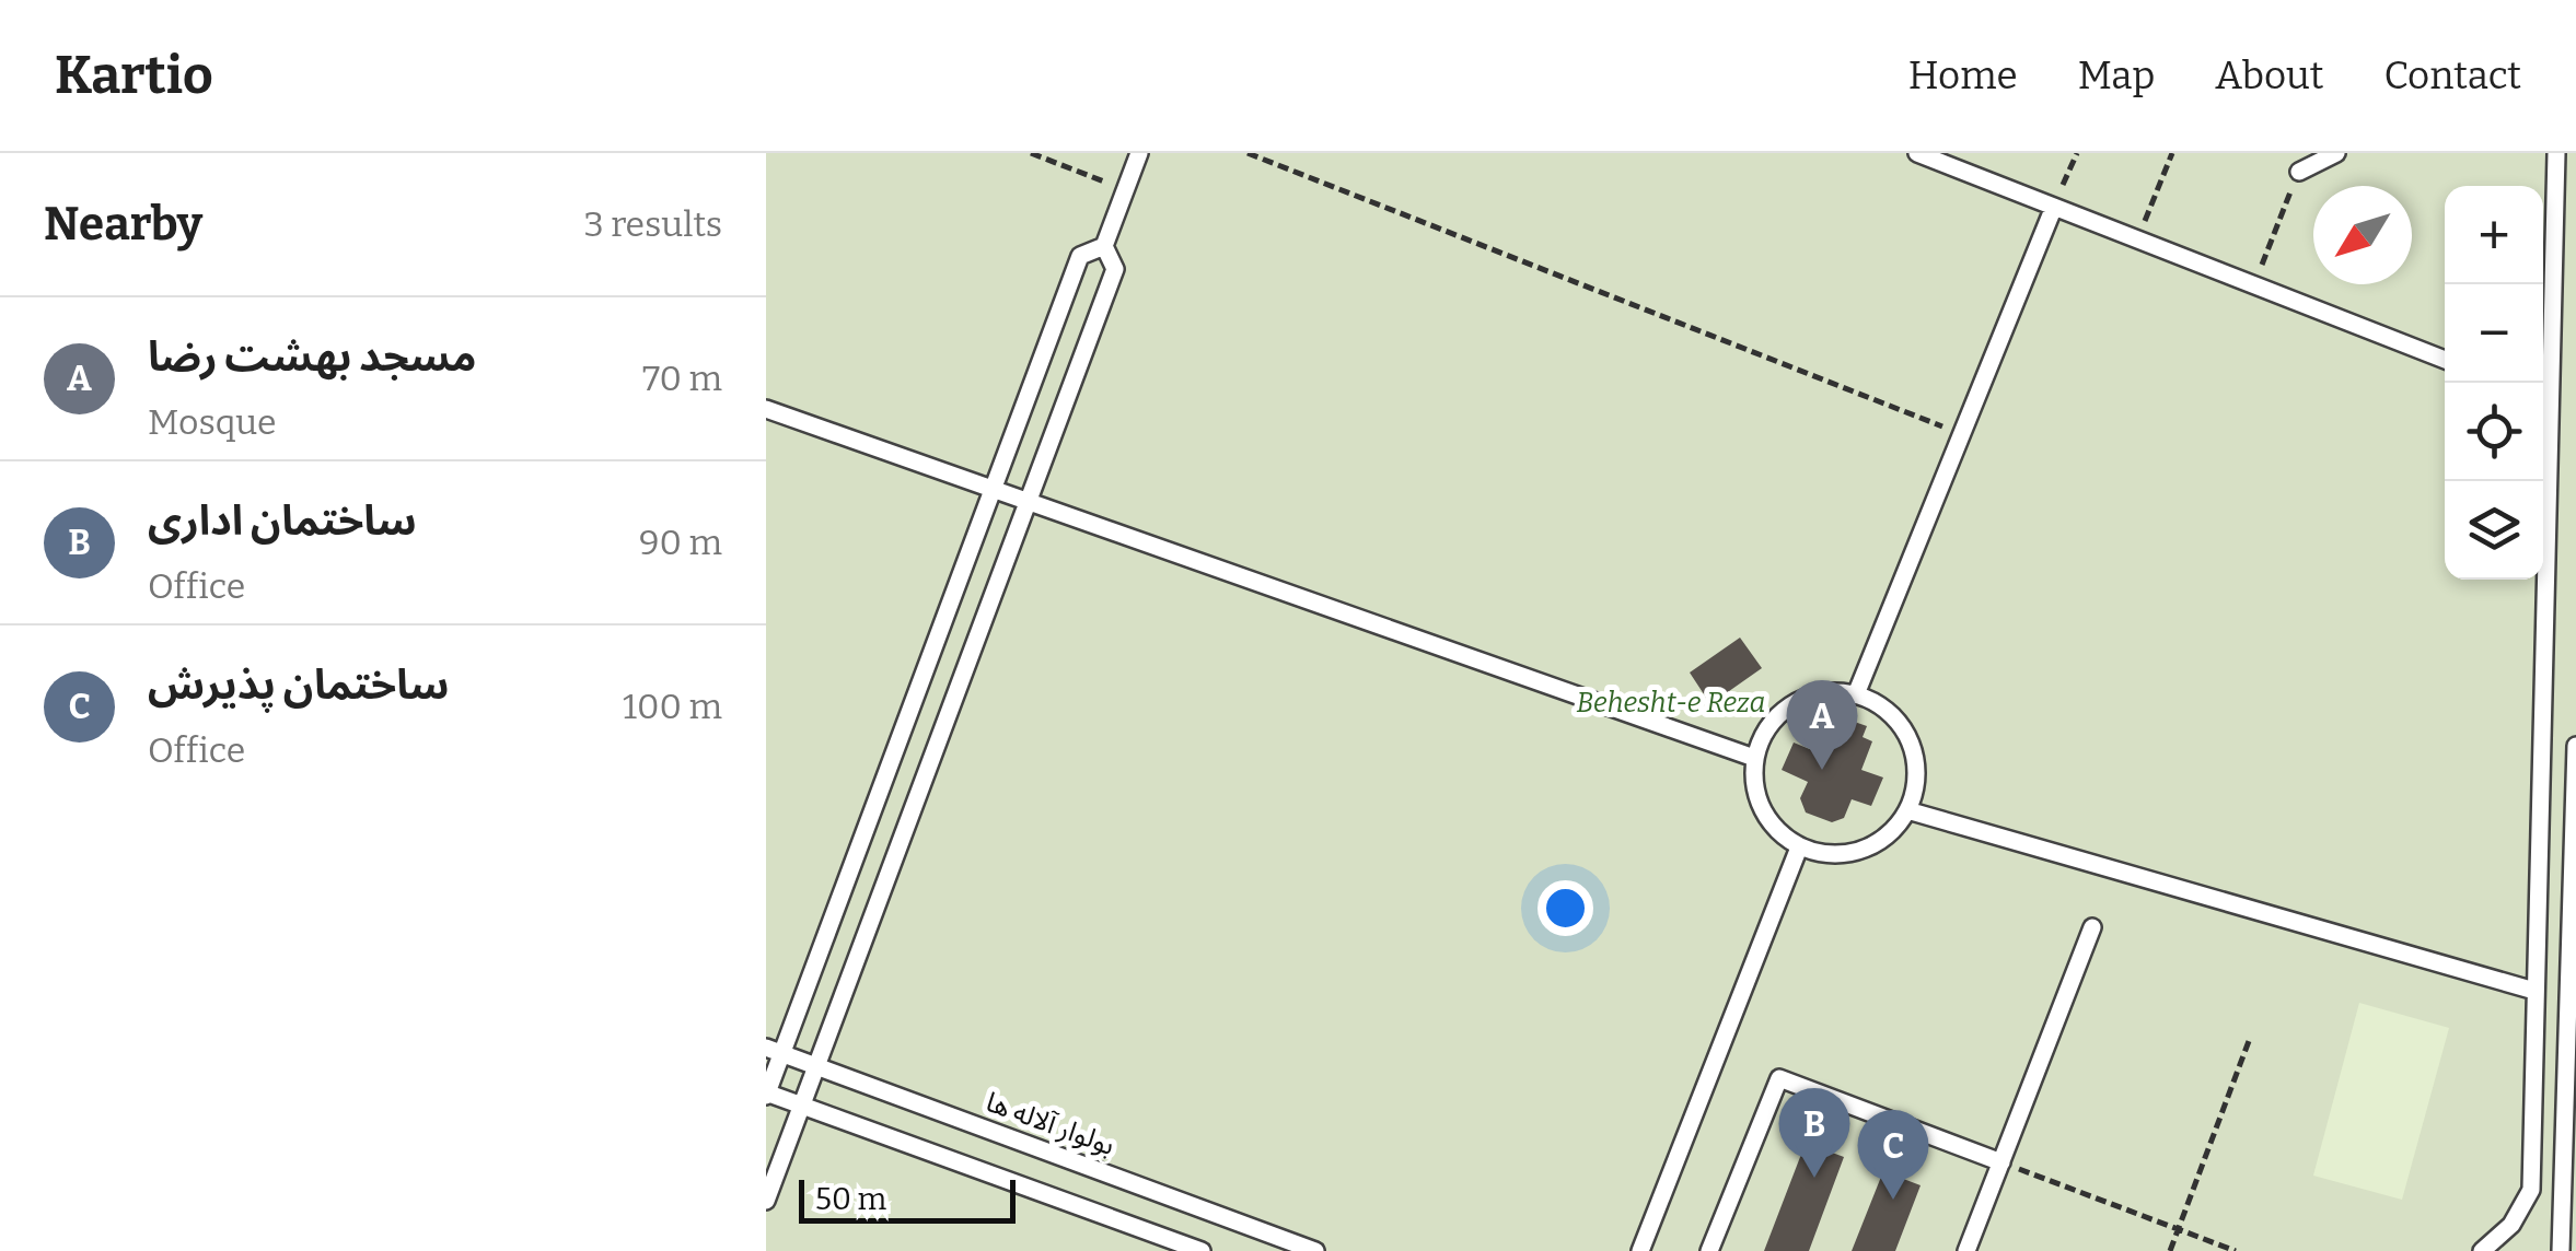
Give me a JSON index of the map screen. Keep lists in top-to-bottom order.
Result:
{
  "streets": {
    "lane": ["بولوار آلاله ها"]
  },
  "parks": ["Behesht-e Reza"],
  "scale_bar": "50 m",
  "north": "bottom left",
  "page": {
    "header": "Kartio",
    "nav": [
      "Home",
      "Map",
      "About",
      "Contact"
    ],
    "heading": ["Nearby", "3 results"],
    "map_buttons": ["+", "−"],
    "list": [
      {
        "mark": "A",
        "name": "مسجد بهشت رضا",
        "note": "Mosque",
        "value": "70 m"
      },
      {
        "mark": "B",
        "name": "ساختمان اداری",
        "note": "Office",
        "value": "90 m"
      },
      {
        "mark": "C",
        "name": "ساختمان پذیرش",
        "note": "Office",
        "value": "100 m"
      }
    ],
    "pins": ["A", "B", "C"],
    "scale": "50 m"
  }
}
